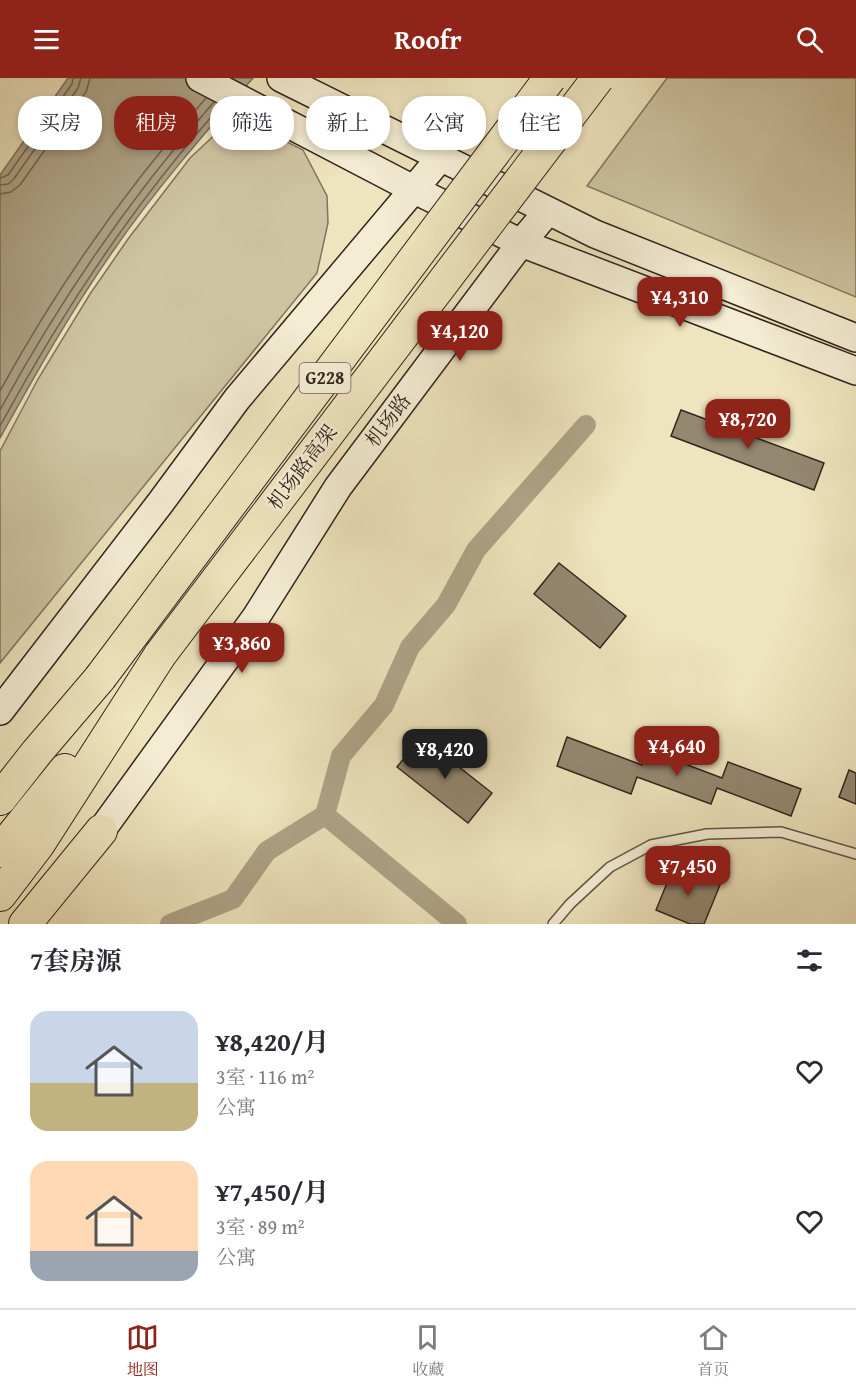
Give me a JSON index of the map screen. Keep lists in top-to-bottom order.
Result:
{
  "streets": {
    "highway": ["G228", "机场路高架"],
    "main road": ["机场路"]
  },
  "page": {
    "header": "Roofr",
    "chip": [
      "买房",
      "租房",
      "筛选",
      "新上",
      "公寓",
      "住宅"
    ],
    "price": [
      "¥4,310",
      "¥4,120",
      "¥8,720",
      "¥3,860",
      "¥4,640",
      "¥8,420",
      "¥7,450"
    ],
    "heading": "7套房源",
    "list": [
      {
        "name": "¥8,420/月",
        "note": "3室 · 116 m² · 公寓"
      },
      {
        "name": "¥7,450/月",
        "note": "3室 · 89 m² · 公寓"
      }
    ],
    "tabs": ["地图", "收藏", "首页"]
  }
}
